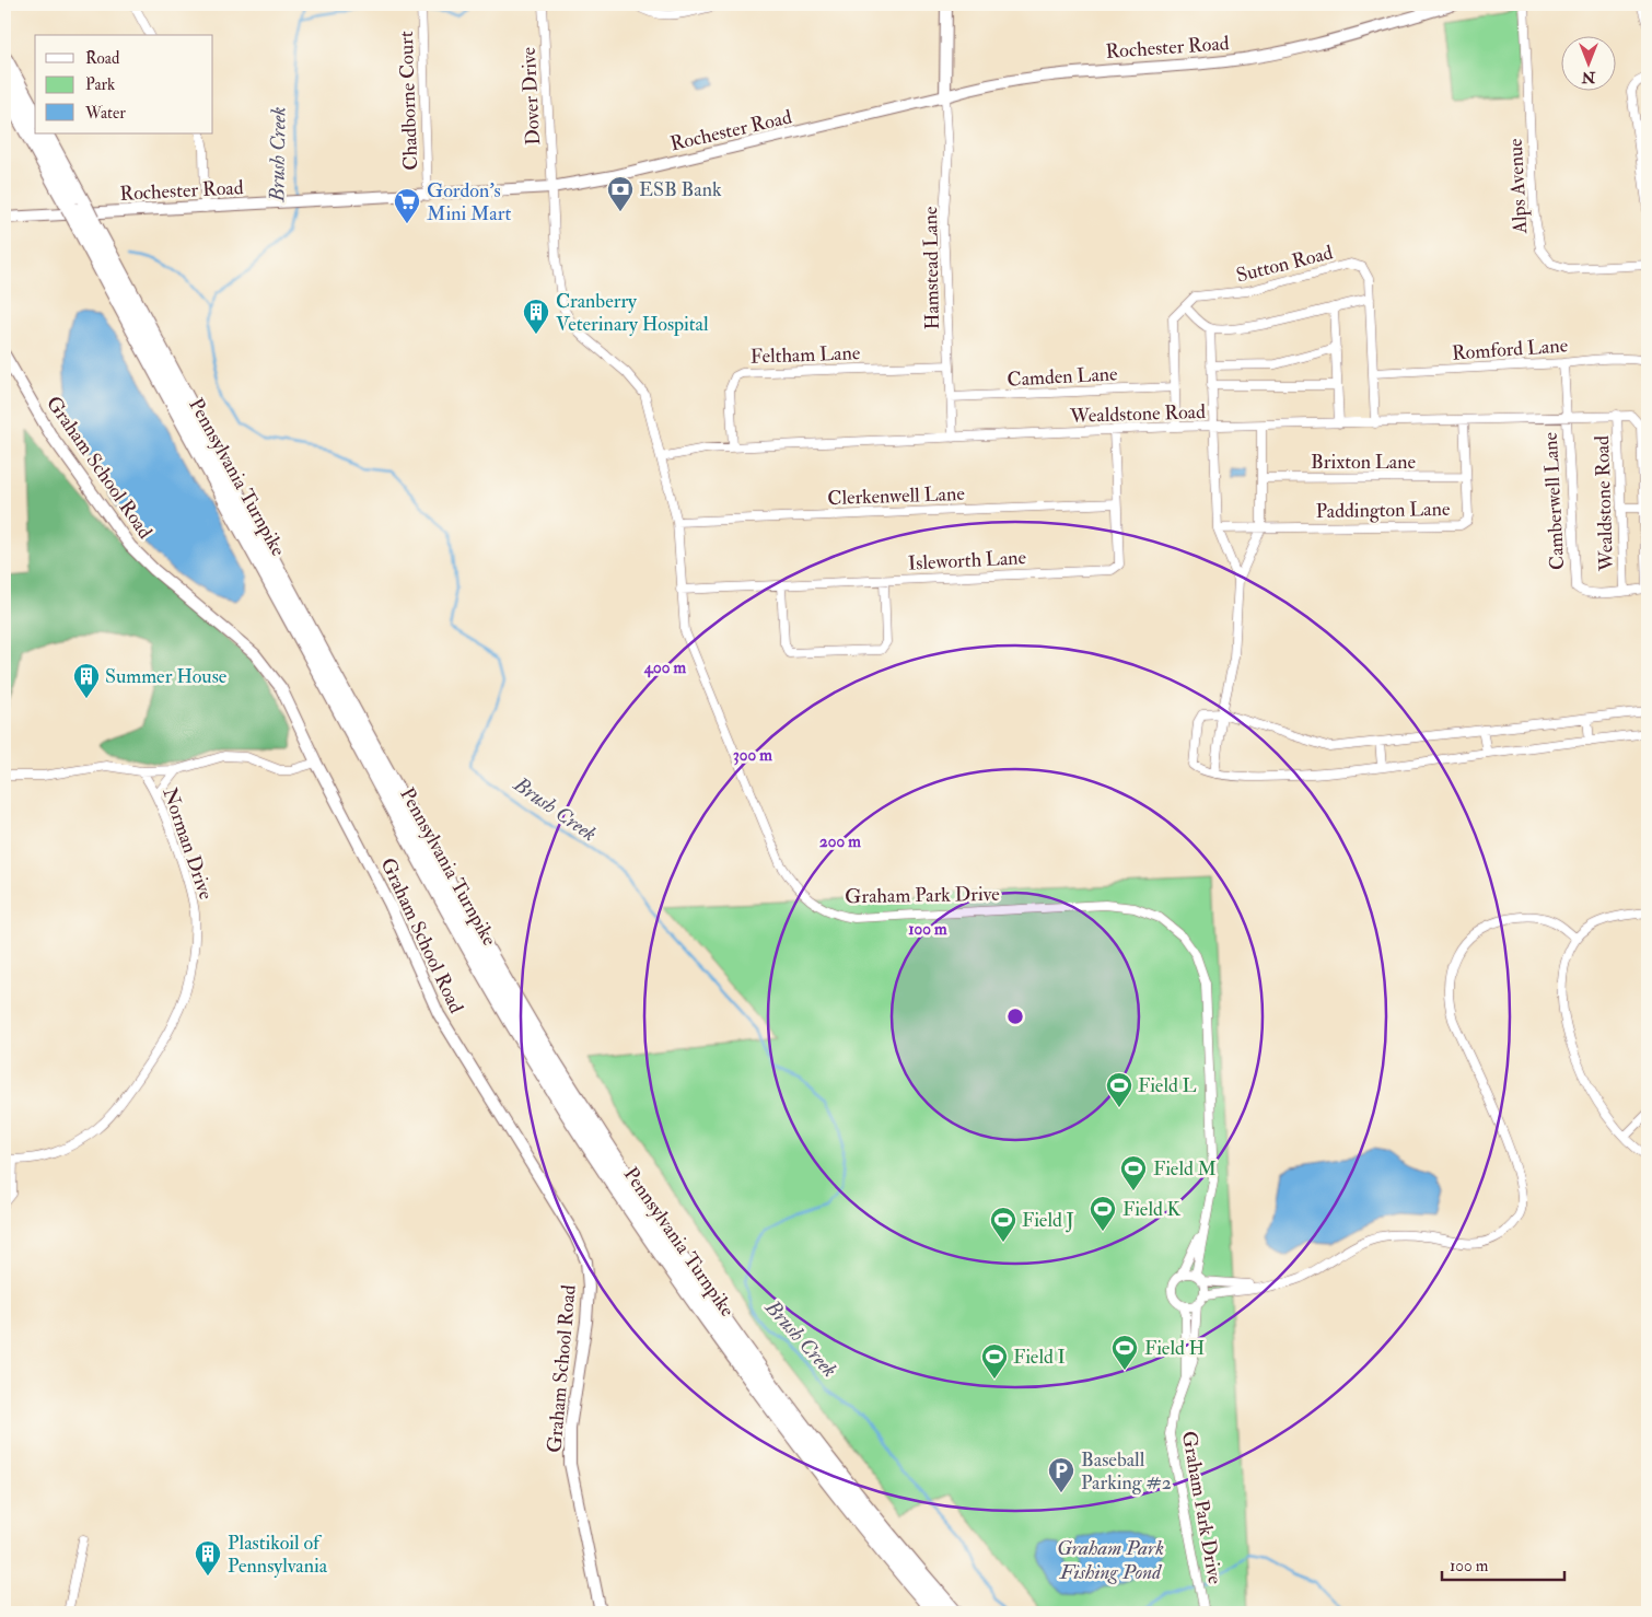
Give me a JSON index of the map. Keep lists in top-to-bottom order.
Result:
{
  "streets": {
    "highway": ["Pennsylvania Turnpike"],
    "street": [
      "Rochester Road",
      "Dover Drive",
      "Chadborne Court",
      "Alps Avenue",
      "Sutton Road",
      "Hamstead Lane",
      "Romford Lane",
      "Feltham Lane",
      "Camden Lane",
      "Wealdstone Road",
      "Brixton Lane",
      "Graham School Road",
      "Clerkenwell Lane",
      "Camberwell Lane",
      "Paddington Lane",
      "Isleworth Lane",
      "Norman Drive",
      "Graham Park Drive"
    ]
  },
  "crossings": [
    ["Rochester Road", "Dover Drive"],
    ["Rochester Road", "Chadborne Court"],
    ["Rochester Road", "Hamstead Lane"],
    ["Rochester Road", "Graham Park Drive"],
    ["Dover Drive", "Graham Park Drive"],
    ["Sutton Road", "Romford Lane"],
    ["Sutton Road", "Wealdstone Road"],
    ["Hamstead Lane", "Feltham Lane"],
    ["Hamstead Lane", "Camden Lane"],
    ["Hamstead Lane", "Wealdstone Road"],
    ["Romford Lane", "Camberwell Lane"],
    ["Feltham Lane", "Wealdstone Road"],
    ["Wealdstone Road", "Camberwell Lane"],
    ["Wealdstone Road", "Paddington Lane"],
    ["Wealdstone Road", "Isleworth Lane"],
    ["Wealdstone Road", "Graham Park Drive"],
    ["Brixton Lane", "Paddington Lane"],
    ["Graham School Road", "Norman Drive"],
    ["Clerkenwell Lane", "Isleworth Lane"],
    ["Clerkenwell Lane", "Graham Park Drive"],
    ["Isleworth Lane", "Graham Park Drive"]
  ],
  "water": ["Brush Creek", "Graham Park Fishing Pond"],
  "places": {
    "bank": ["ESB Bank"],
    "supermarket": ["Gordon's Mini Mart"],
    "building": ["Cranberry Veterinary Hospital", "Summer House", "Plastikoil of Pennsylvania"],
    "sports": [
      "Field L",
      "Field M",
      "Field K",
      "Field J",
      "Field H",
      "Field I"
    ],
    "parking": ["Baseball Parking #2"]
  },
  "legend": ["Road", "Park", "Water"],
  "scale_bar": "100 m",
  "north": "bottom",
  "rings": [
    "400 m",
    "300 m",
    "200 m",
    "100 m"
  ]
}
